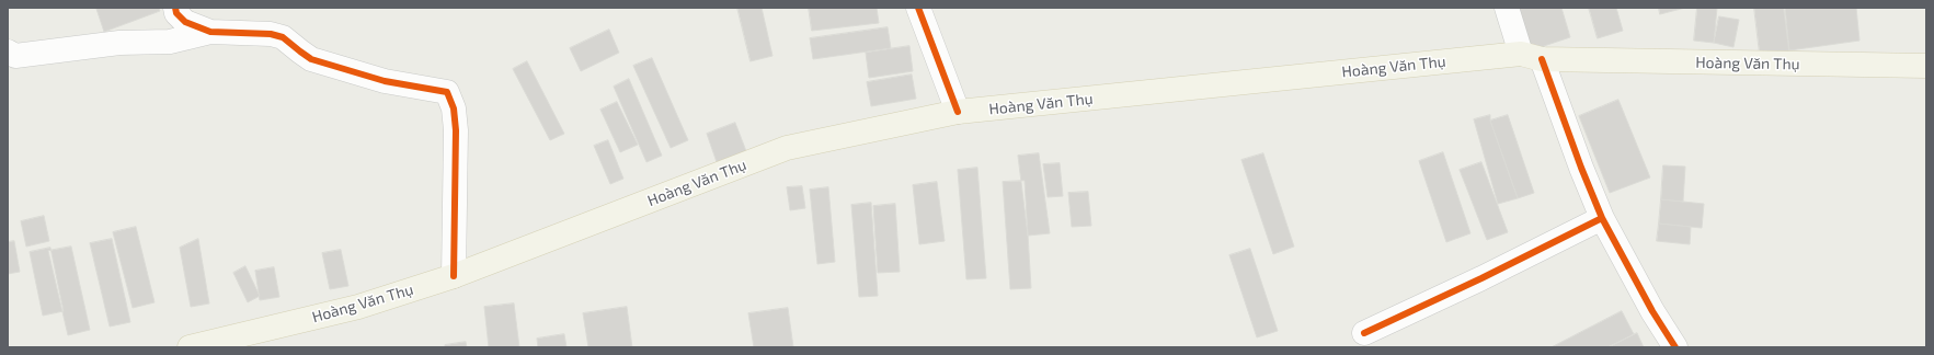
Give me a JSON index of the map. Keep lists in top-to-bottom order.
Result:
{
  "streets": {
    "main road": ["Hoàng Văn Thụ"]
  }
}
